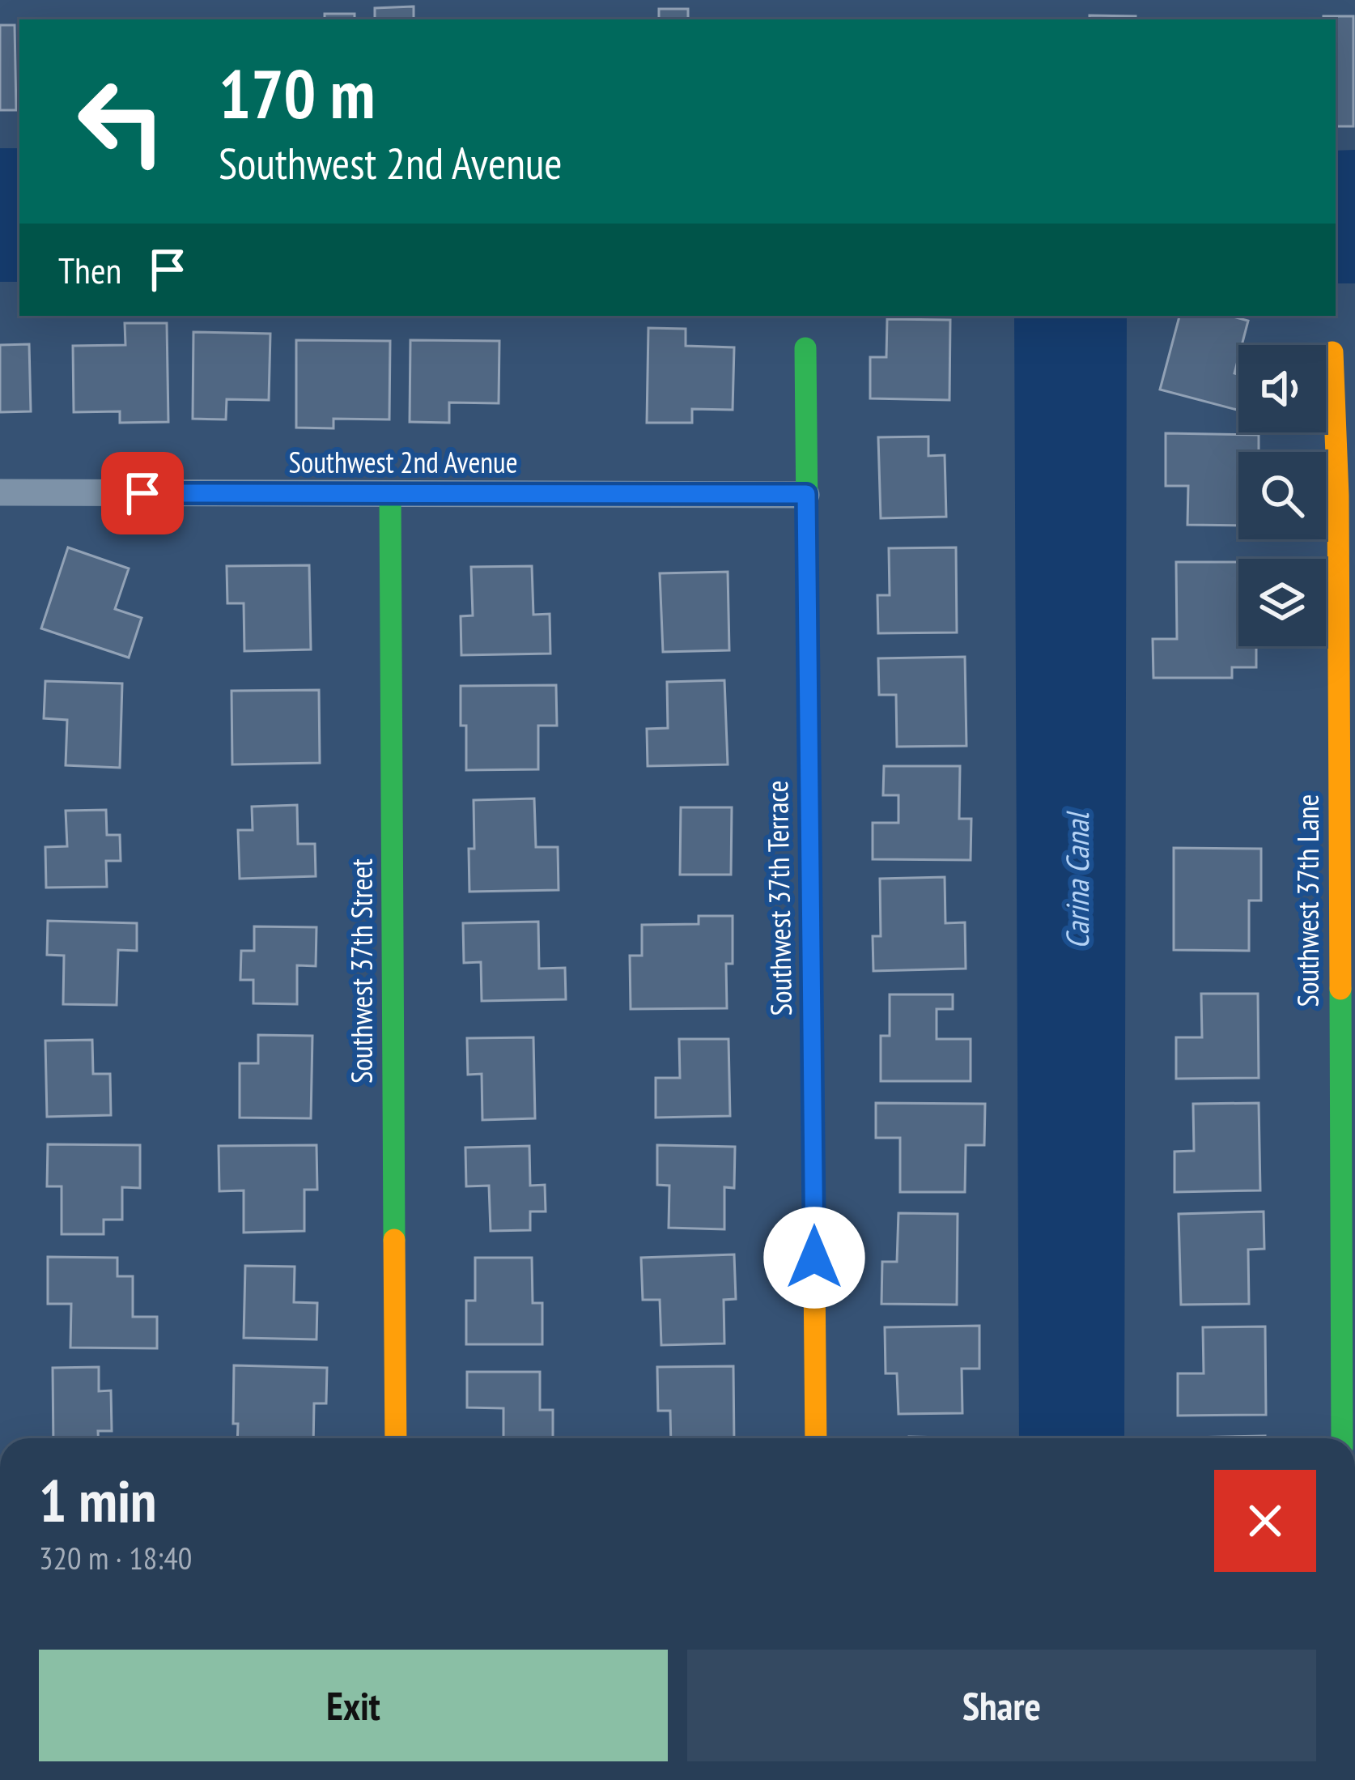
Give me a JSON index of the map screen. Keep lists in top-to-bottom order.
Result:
{
  "streets": {
    "street": [
      "Southwest 2nd Avenue",
      "Southwest 37th Terrace",
      "Southwest 37th Lane",
      "Southwest 37th Street"
    ]
  },
  "crossings": [
    ["Southwest 2nd Avenue", "Southwest 37th Terrace"],
    ["Southwest 2nd Avenue", "Southwest 37th Street"]
  ],
  "water": ["Carina Canal"],
  "page": {
    "turn": ["170 m", "Southwest 2nd Avenue"],
    "then": "Then",
    "heading": ["1 min", "320 m · 18:40"],
    "buttons": ["Exit", "Share"]
  }
}
